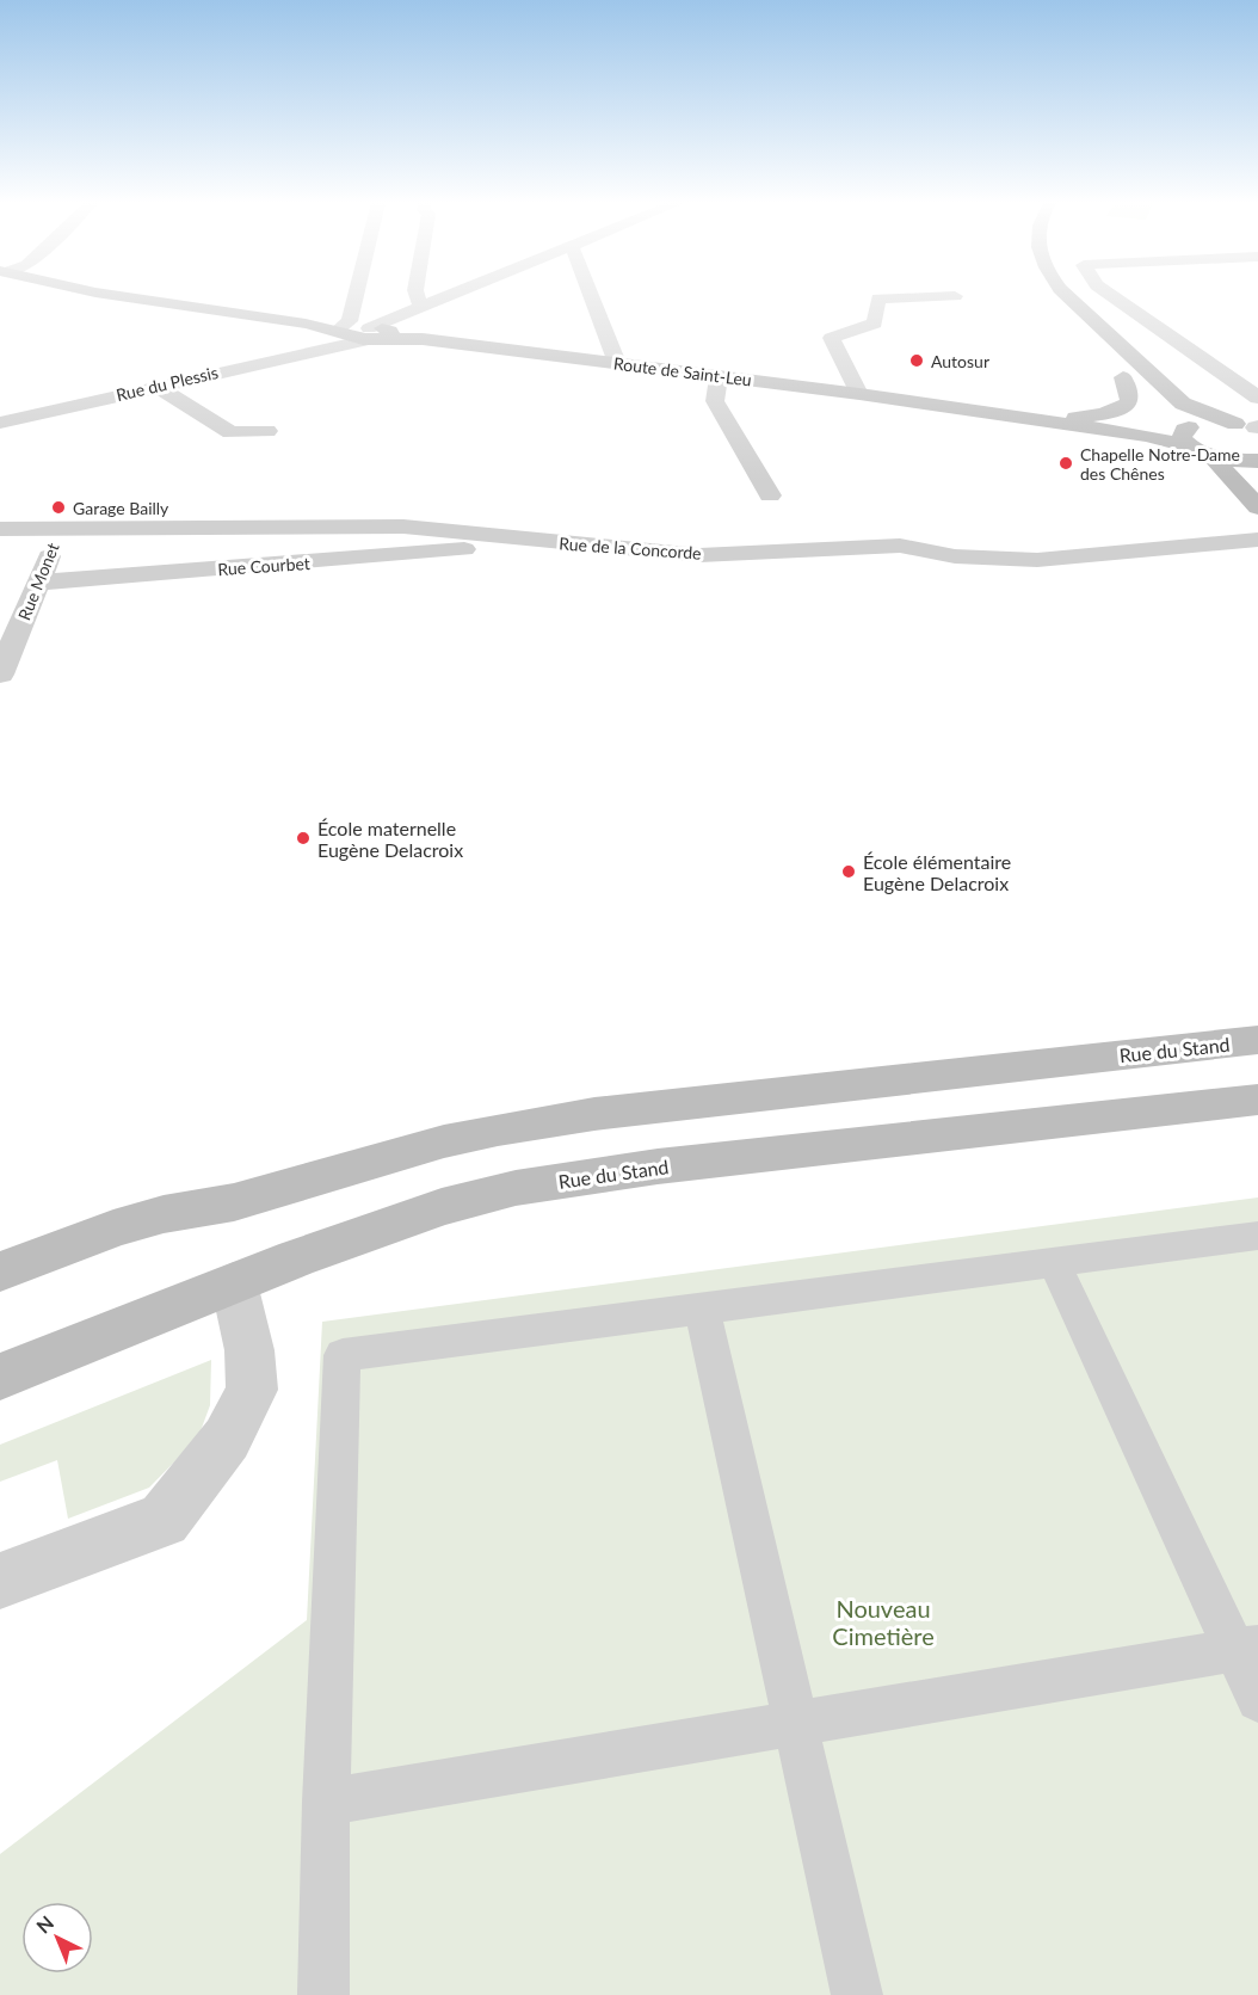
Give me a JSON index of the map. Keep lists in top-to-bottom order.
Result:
{
  "streets": {
    "street": [
      "Route de Saint-Leu",
      "Rue du Plessis",
      "Rue de la Concorde",
      "Rue Courbet",
      "Rue Monet",
      "Rue du Stand"
    ]
  },
  "crossings": [
    ["Route de Saint-Leu", "Rue du Plessis"],
    ["Rue de la Concorde", "Rue Courbet"],
    ["Rue de la Concorde", "Rue Monet"],
    ["Rue Courbet", "Rue Monet"]
  ],
  "parks": ["Nouveau Cimetière"],
  "places": [
    "Autosur",
    "Chapelle Notre-Dame des Chênes",
    "Garage Bailly",
    "École maternelle Eugène Delacroix",
    "École élémentaire Eugène Delacroix"
  ],
  "north": "top left"
}
